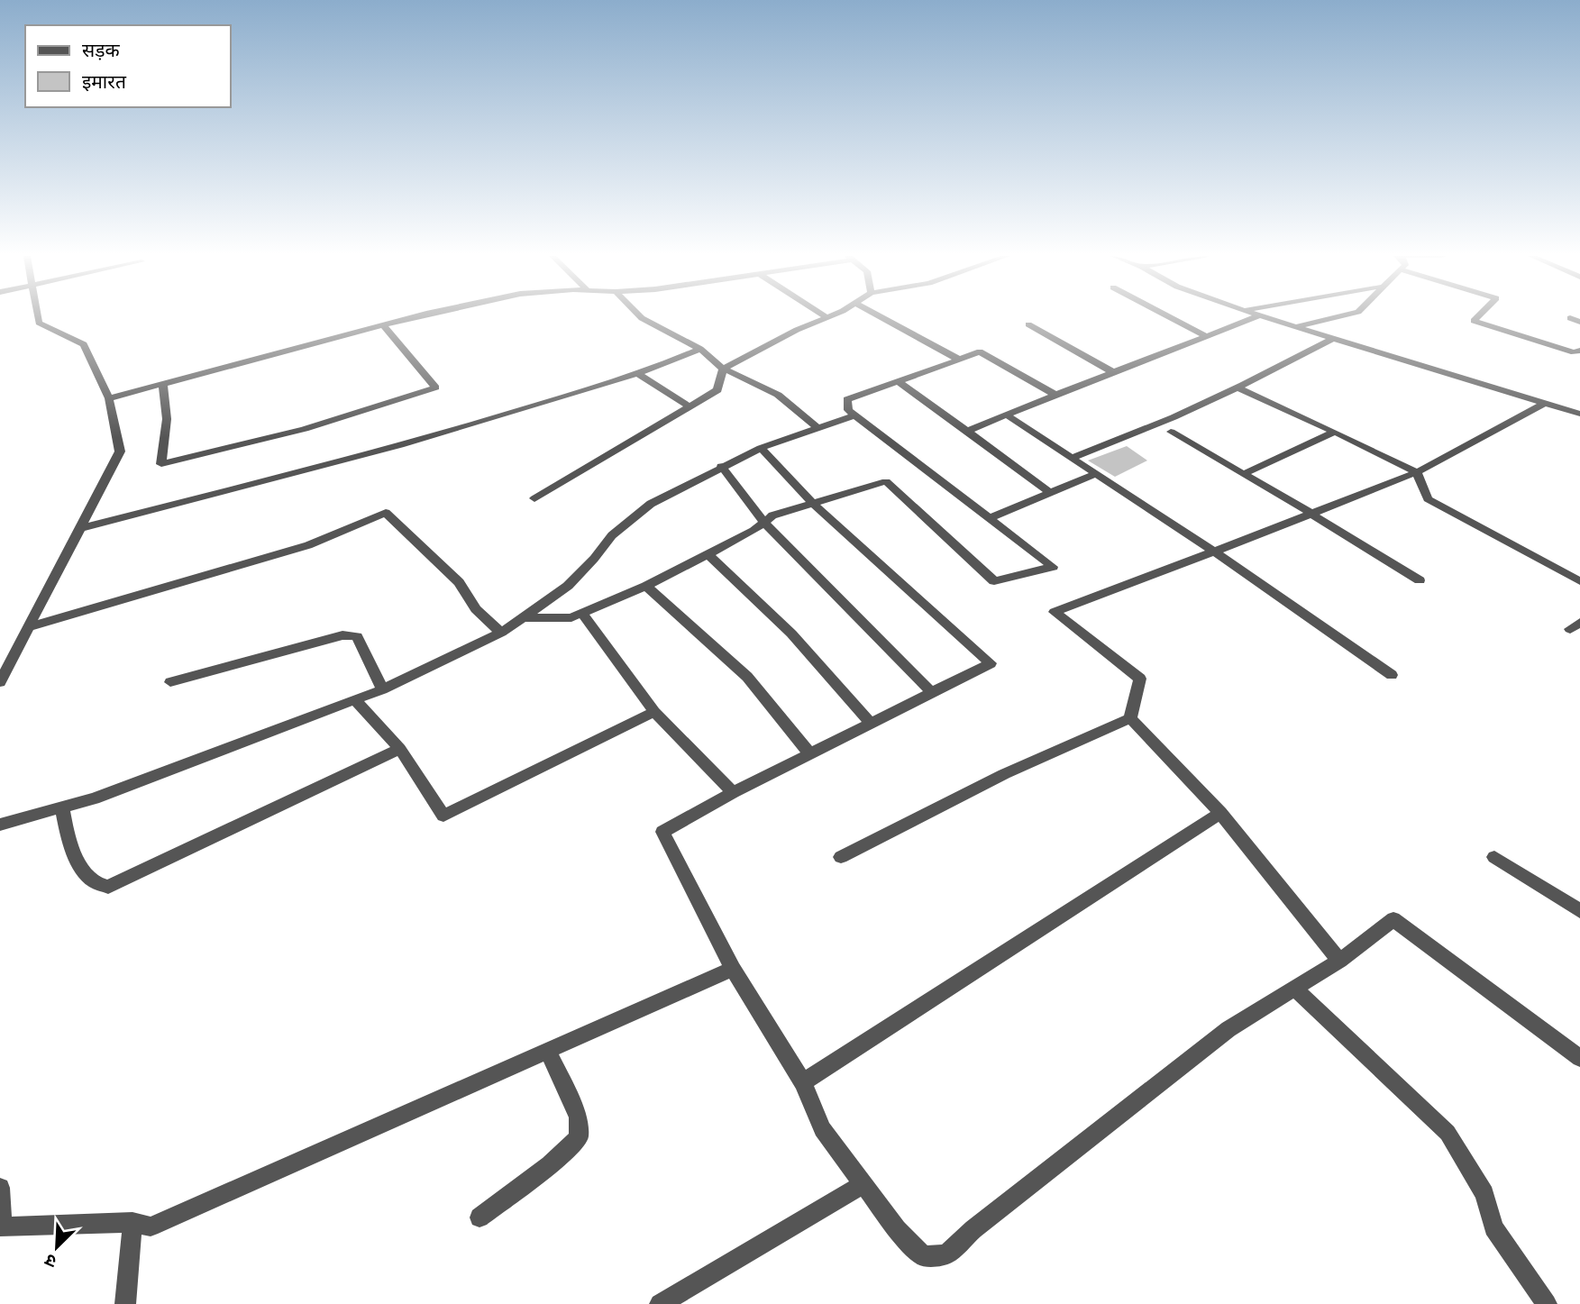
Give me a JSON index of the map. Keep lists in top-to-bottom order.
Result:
{
  "legend": ["सड़क", "इमारत"],
  "north": "bottom left"
}
